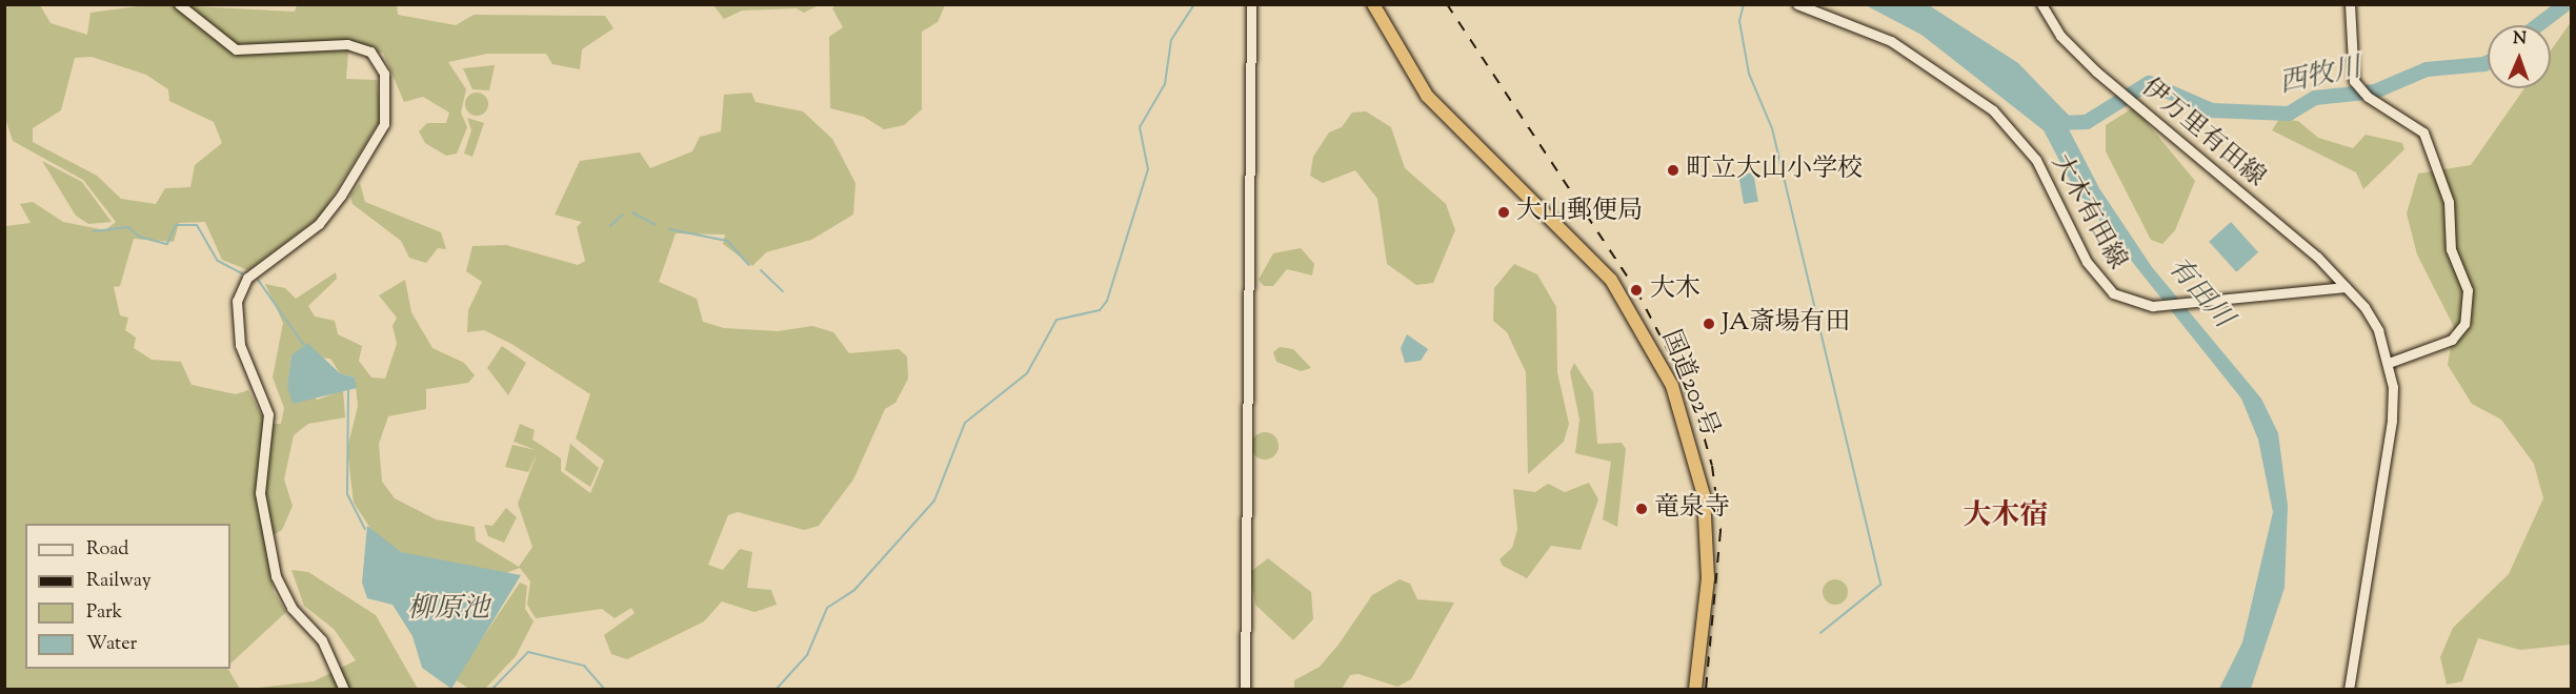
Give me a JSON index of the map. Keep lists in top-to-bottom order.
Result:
{
  "streets": {
    "highway": ["国道202号"],
    "main road": ["伊万里有田線", "大木有田線"]
  },
  "crossings": [
    ["伊万里有田線", "大木有田線"]
  ],
  "districts": ["大木宿"],
  "water": ["西牧川", "有田川", "柳原池"],
  "places": [
    "町立大山小学校",
    "大山郵便局",
    "大木",
    "JA斎場有田",
    "竜泉寺"
  ],
  "legend": [
    "Road",
    "Railway",
    "Park",
    "Water"
  ],
  "north": "top"
}
